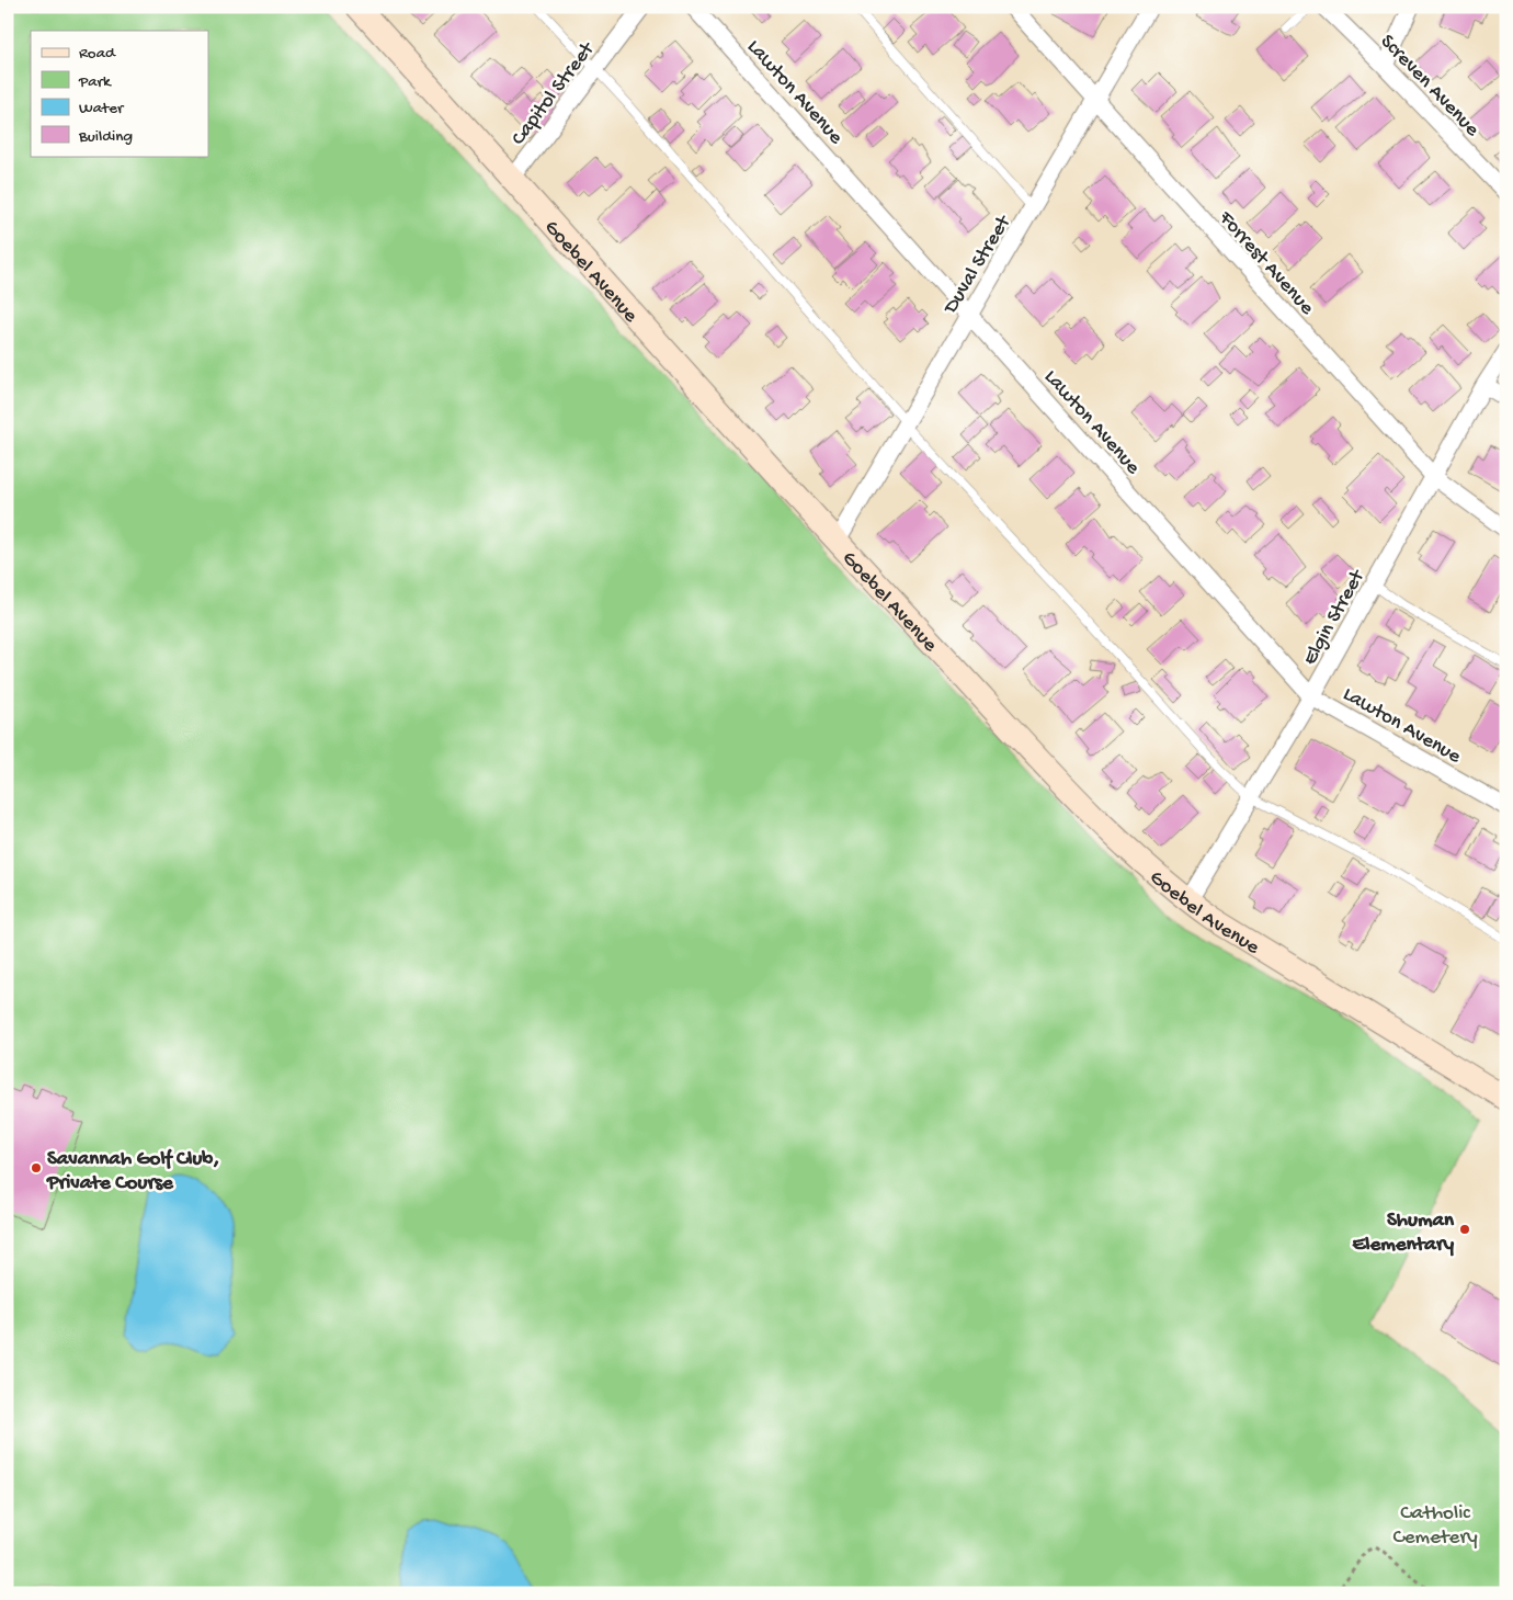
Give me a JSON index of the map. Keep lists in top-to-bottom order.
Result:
{
  "streets": {
    "street": [
      "Screven Avenue",
      "Lawton Avenue",
      "Capitol Street",
      "Forrest Avenue",
      "Duval Street",
      "Goebel Avenue",
      "Elgin Street"
    ]
  },
  "crossings": [
    ["Lawton Avenue", "Duval Street"],
    ["Lawton Avenue", "Elgin Street"],
    ["Capitol Street", "Goebel Avenue"],
    ["Forrest Avenue", "Duval Street"],
    ["Forrest Avenue", "Elgin Street"],
    ["Duval Street", "Goebel Avenue"],
    ["Goebel Avenue", "Elgin Street"]
  ],
  "parks": ["Catholic Cemetery"],
  "places": ["Savannah Golf Club, Private Course", "Shuman Elementary"],
  "legend": [
    "Road",
    "Park",
    "Water",
    "Building"
  ]
}
